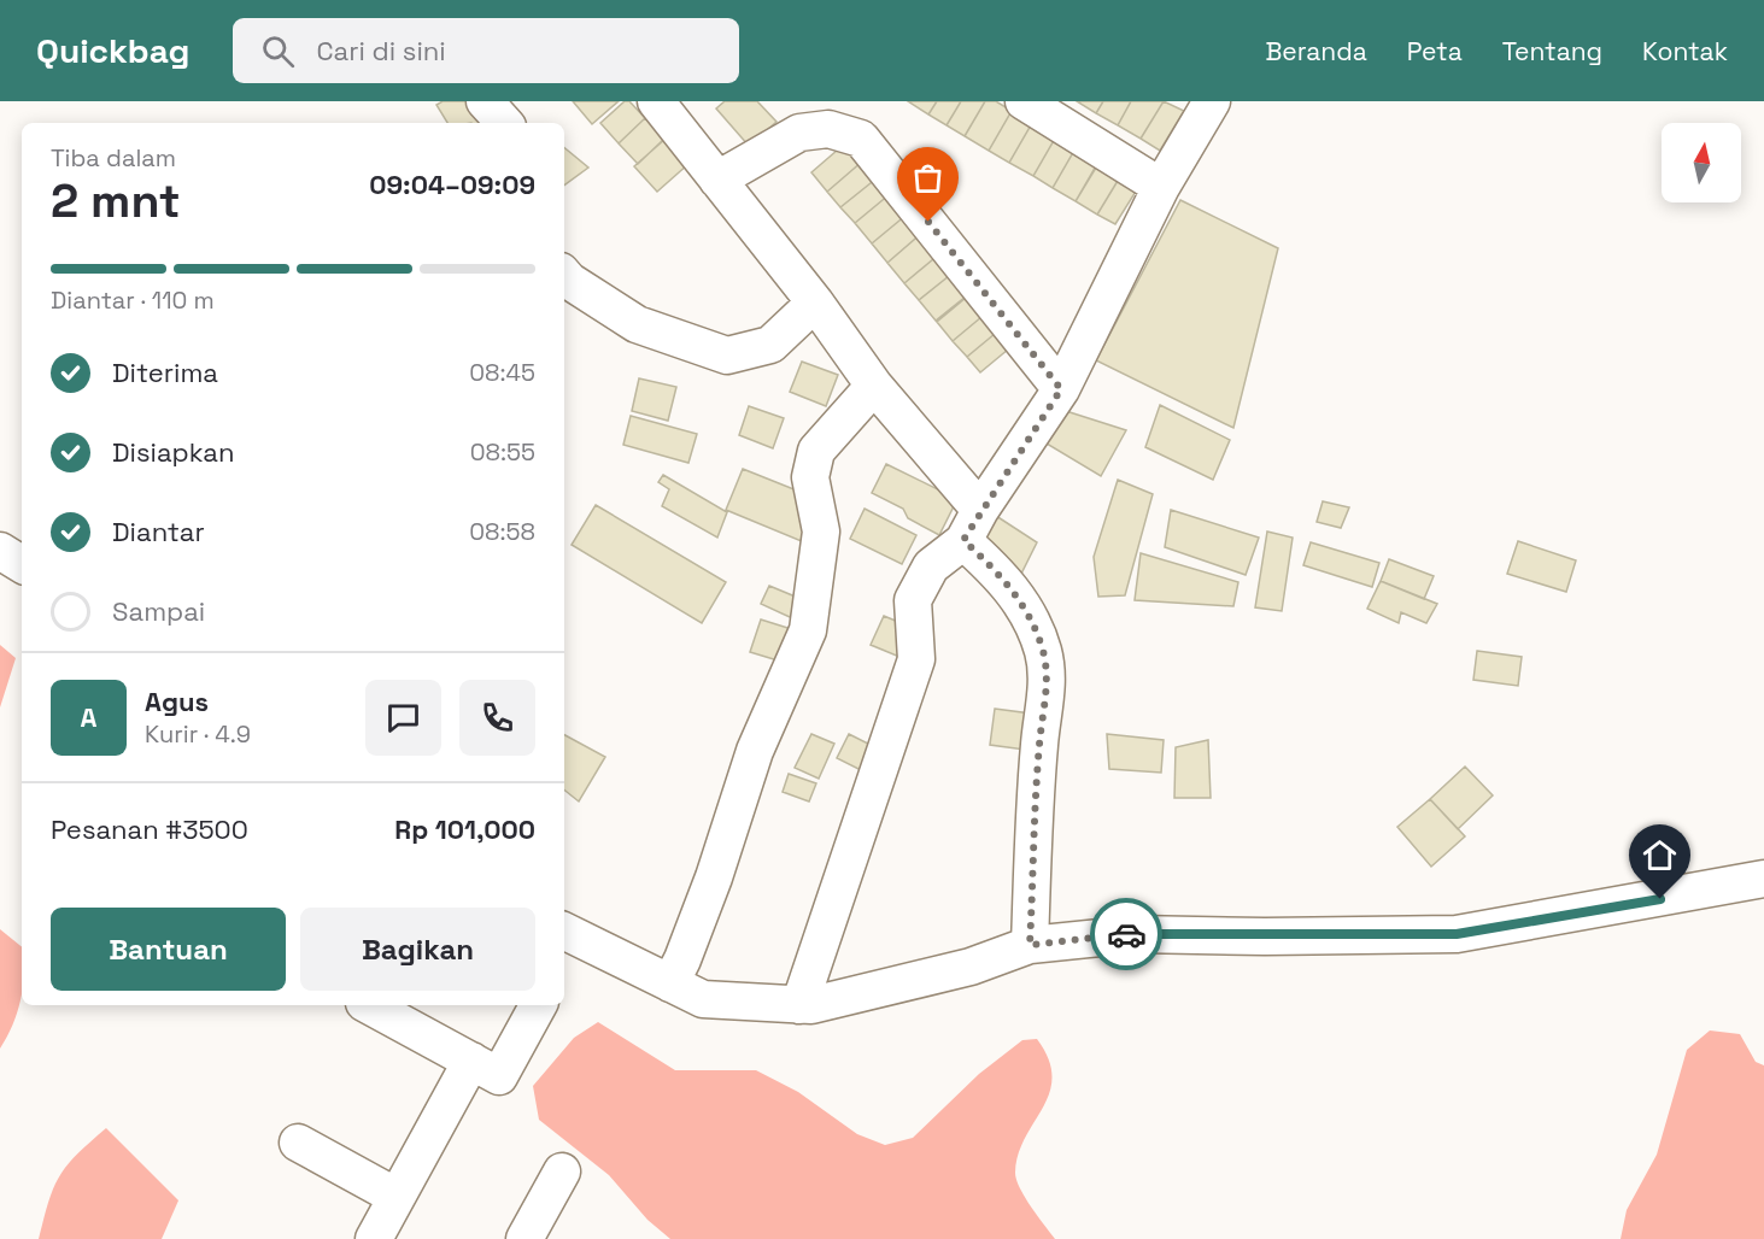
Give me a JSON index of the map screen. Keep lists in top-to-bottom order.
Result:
{
  "north": "top",
  "page": {
    "header": "Quickbag",
    "search": "Cari di sini",
    "nav": [
      "Beranda",
      "Peta",
      "Tentang",
      "Kontak"
    ],
    "heading": ["2 mnt", "Tiba dalam", "09:04–09:09"],
    "panel": [
      "Agus",
      "Kurir · 4.9",
      "Pesanan #3500",
      "Rp 101,000"
    ],
    "bar": "Diantar · 110 m",
    "list": [
      ["Diterima", "08:45"],
      ["Disiapkan", "08:55"],
      ["Diantar", "08:58"],
      "Sampai"
    ],
    "round": "A",
    "buttons": ["Bantuan", "Bagikan"]
  }
}
